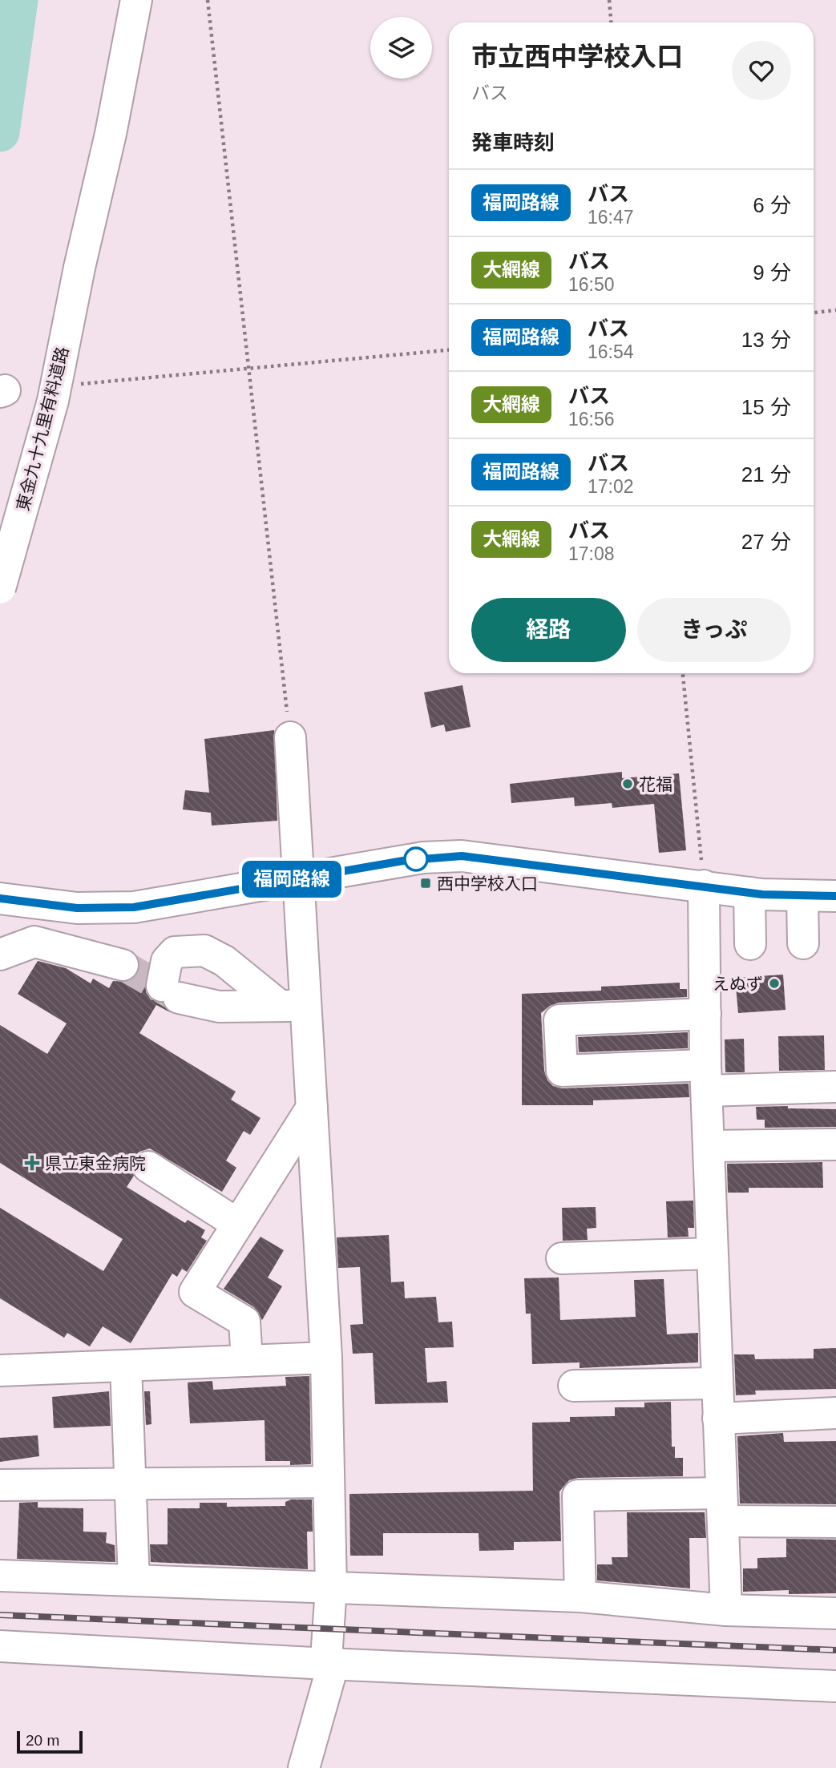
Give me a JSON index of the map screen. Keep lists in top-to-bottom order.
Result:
{
  "streets": {
    "main road": ["東金九十九里有料道路"]
  },
  "places": {
    "other": ["花福", "えぬず"],
    "transit": ["西中学校入口"],
    "health": ["県立東金病院"]
  },
  "lines": ["bus line 福岡路線"],
  "scale_bar": "20 m",
  "page": {
    "on_map": "福岡路線",
    "heading": [
      ["市立西中学校入口", "バス"],
      "発車時刻"
    ],
    "list": [
      {
        "mark": "福岡路線",
        "name": "バス",
        "note": "16:47",
        "value": "6 分"
      },
      {
        "mark": "大網線",
        "name": "バス",
        "note": "16:50",
        "value": "9 分"
      },
      {
        "mark": "福岡路線",
        "name": "バス",
        "note": "16:54",
        "value": "13 分"
      },
      {
        "mark": "大網線",
        "name": "バス",
        "note": "16:56",
        "value": "15 分"
      },
      {
        "mark": "福岡路線",
        "name": "バス",
        "note": "17:02",
        "value": "21 分"
      },
      {
        "mark": "大網線",
        "name": "バス",
        "note": "17:08",
        "value": "27 分"
      }
    ],
    "buttons": ["経路", "きっぷ"],
    "scale": "20 m"
  }
}
